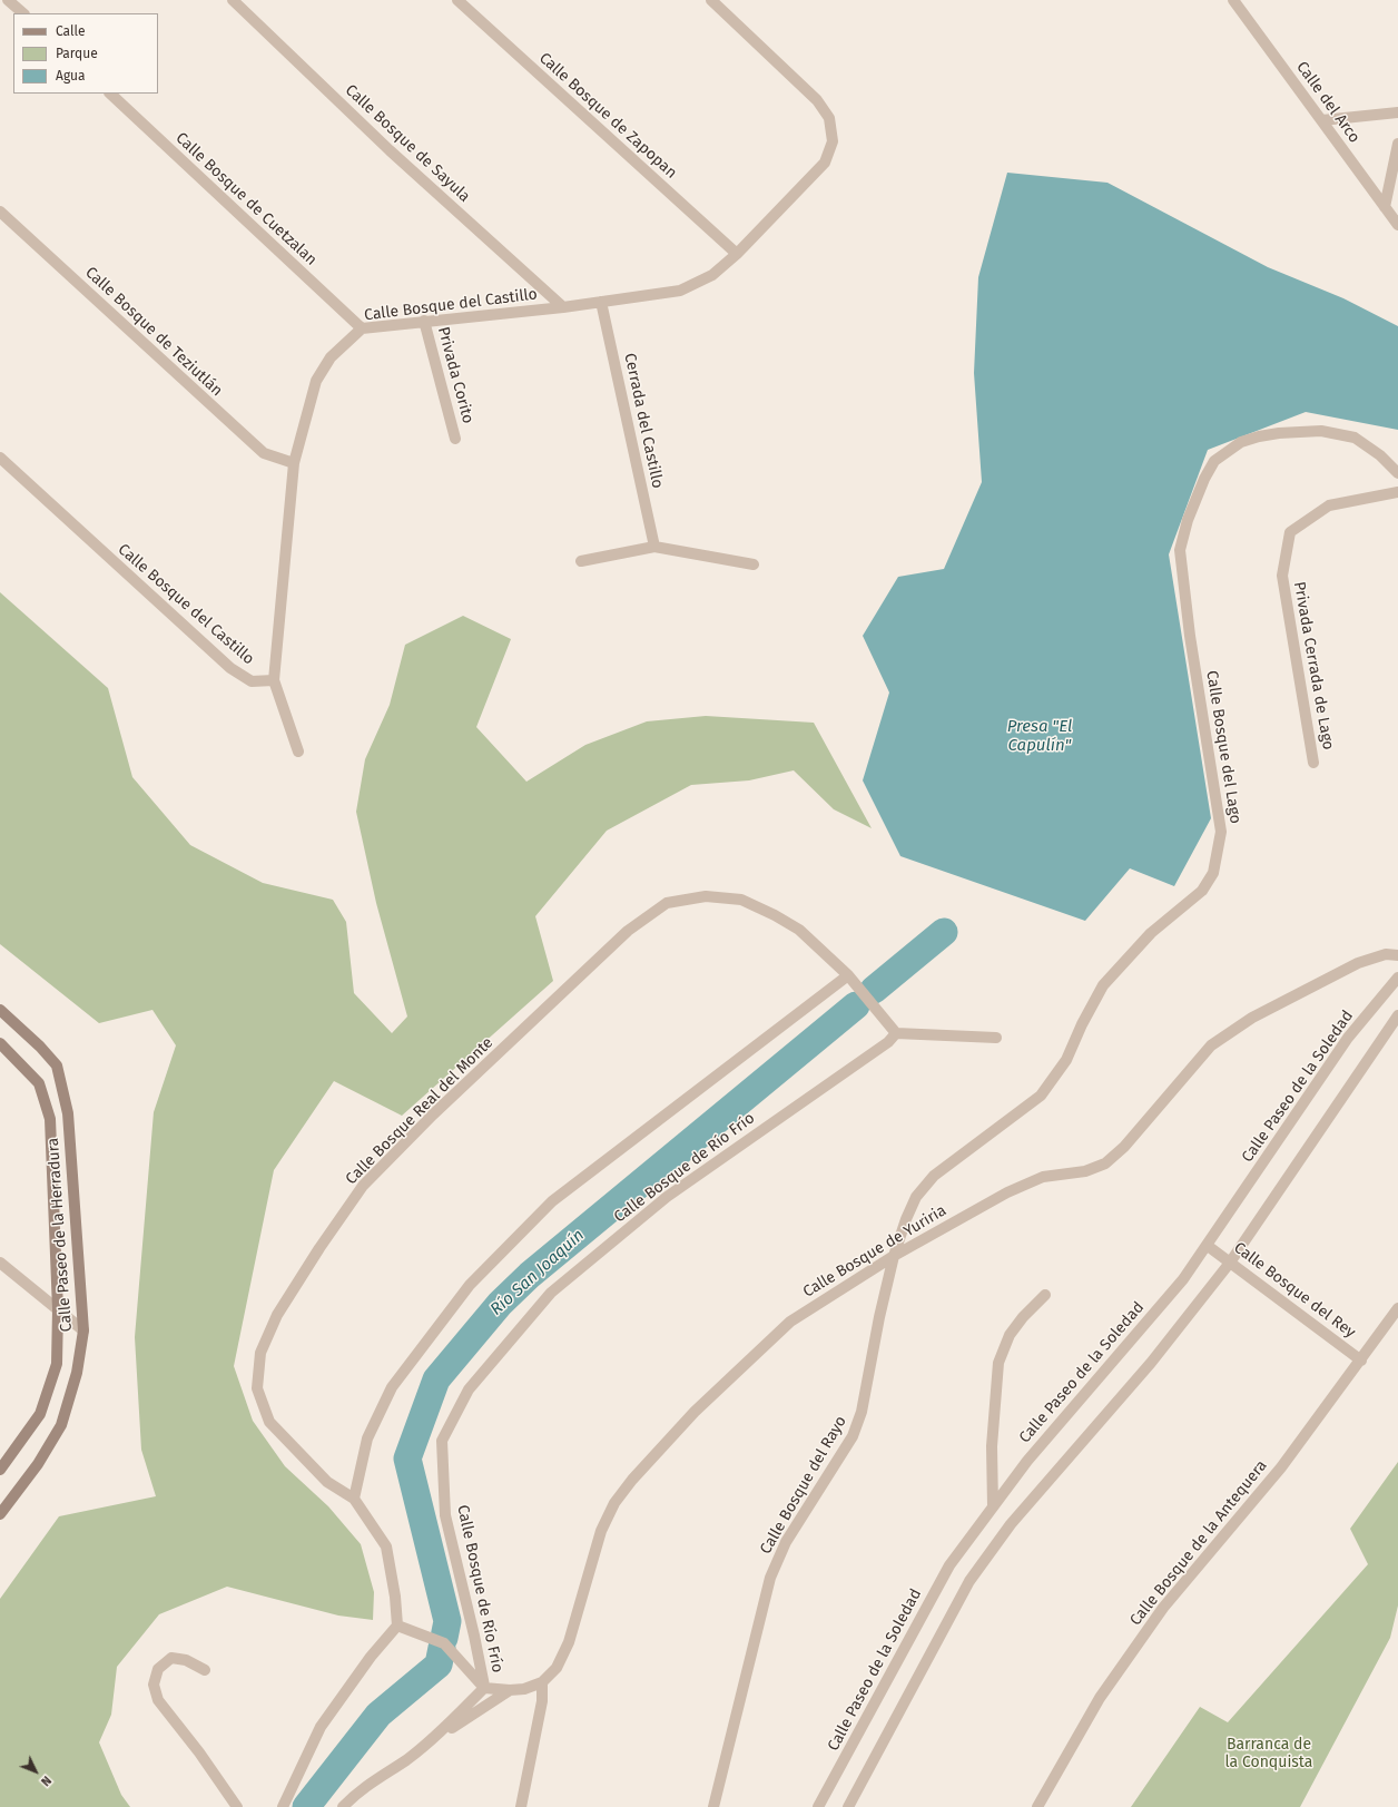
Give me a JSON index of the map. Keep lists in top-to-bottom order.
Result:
{
  "streets": {
    "main road": ["Calle Paseo de la Herradura"],
    "street": [
      "Calle del Arco",
      "Calle Bosque de Zapopan",
      "Calle Bosque de Sayula",
      "Calle Bosque de Cuetzalan",
      "Calle Bosque del Castillo",
      "Calle Bosque de Teziutlán",
      "Privada Corito",
      "Cerrada del Castillo",
      "Privada Cerrada de Lago",
      "Calle Bosque del Lago",
      "Calle Paseo de la Soledad",
      "Calle Bosque Real del Monte",
      "Calle Bosque de Río Frío",
      "Calle Bosque de Yuriria",
      "Calle Bosque del Rey",
      "Calle Bosque del Rayo",
      "Calle Bosque de la Antequera"
    ]
  },
  "crossings": [
    ["Calle Bosque de Zapopan", "Calle Bosque del Castillo"],
    ["Calle Bosque de Sayula", "Calle Bosque del Castillo"],
    ["Calle Bosque de Cuetzalan", "Calle Bosque del Castillo"],
    ["Calle Bosque del Castillo", "Calle Bosque de Teziutlán"],
    ["Calle Bosque del Castillo", "Privada Corito"],
    ["Calle Bosque del Castillo", "Cerrada del Castillo"],
    ["Calle Bosque del Lago", "Calle Bosque de Yuriria"],
    ["Calle Bosque del Lago", "Calle Bosque del Rayo"],
    ["Calle Paseo de la Soledad", "Calle Bosque del Rey"],
    ["Calle Bosque de Río Frío", "Calle Bosque de Yuriria"],
    ["Calle Bosque de Yuriria", "Calle Bosque del Rayo"],
    ["Calle Bosque del Rey", "Calle Bosque de la Antequera"]
  ],
  "water": ["Presa \"El Capulín\"", "Río San Joaquín"],
  "parks": ["Barranca de la Conquista"],
  "legend": ["Calle", "Parque", "Agua"],
  "north": "bottom right"
}
